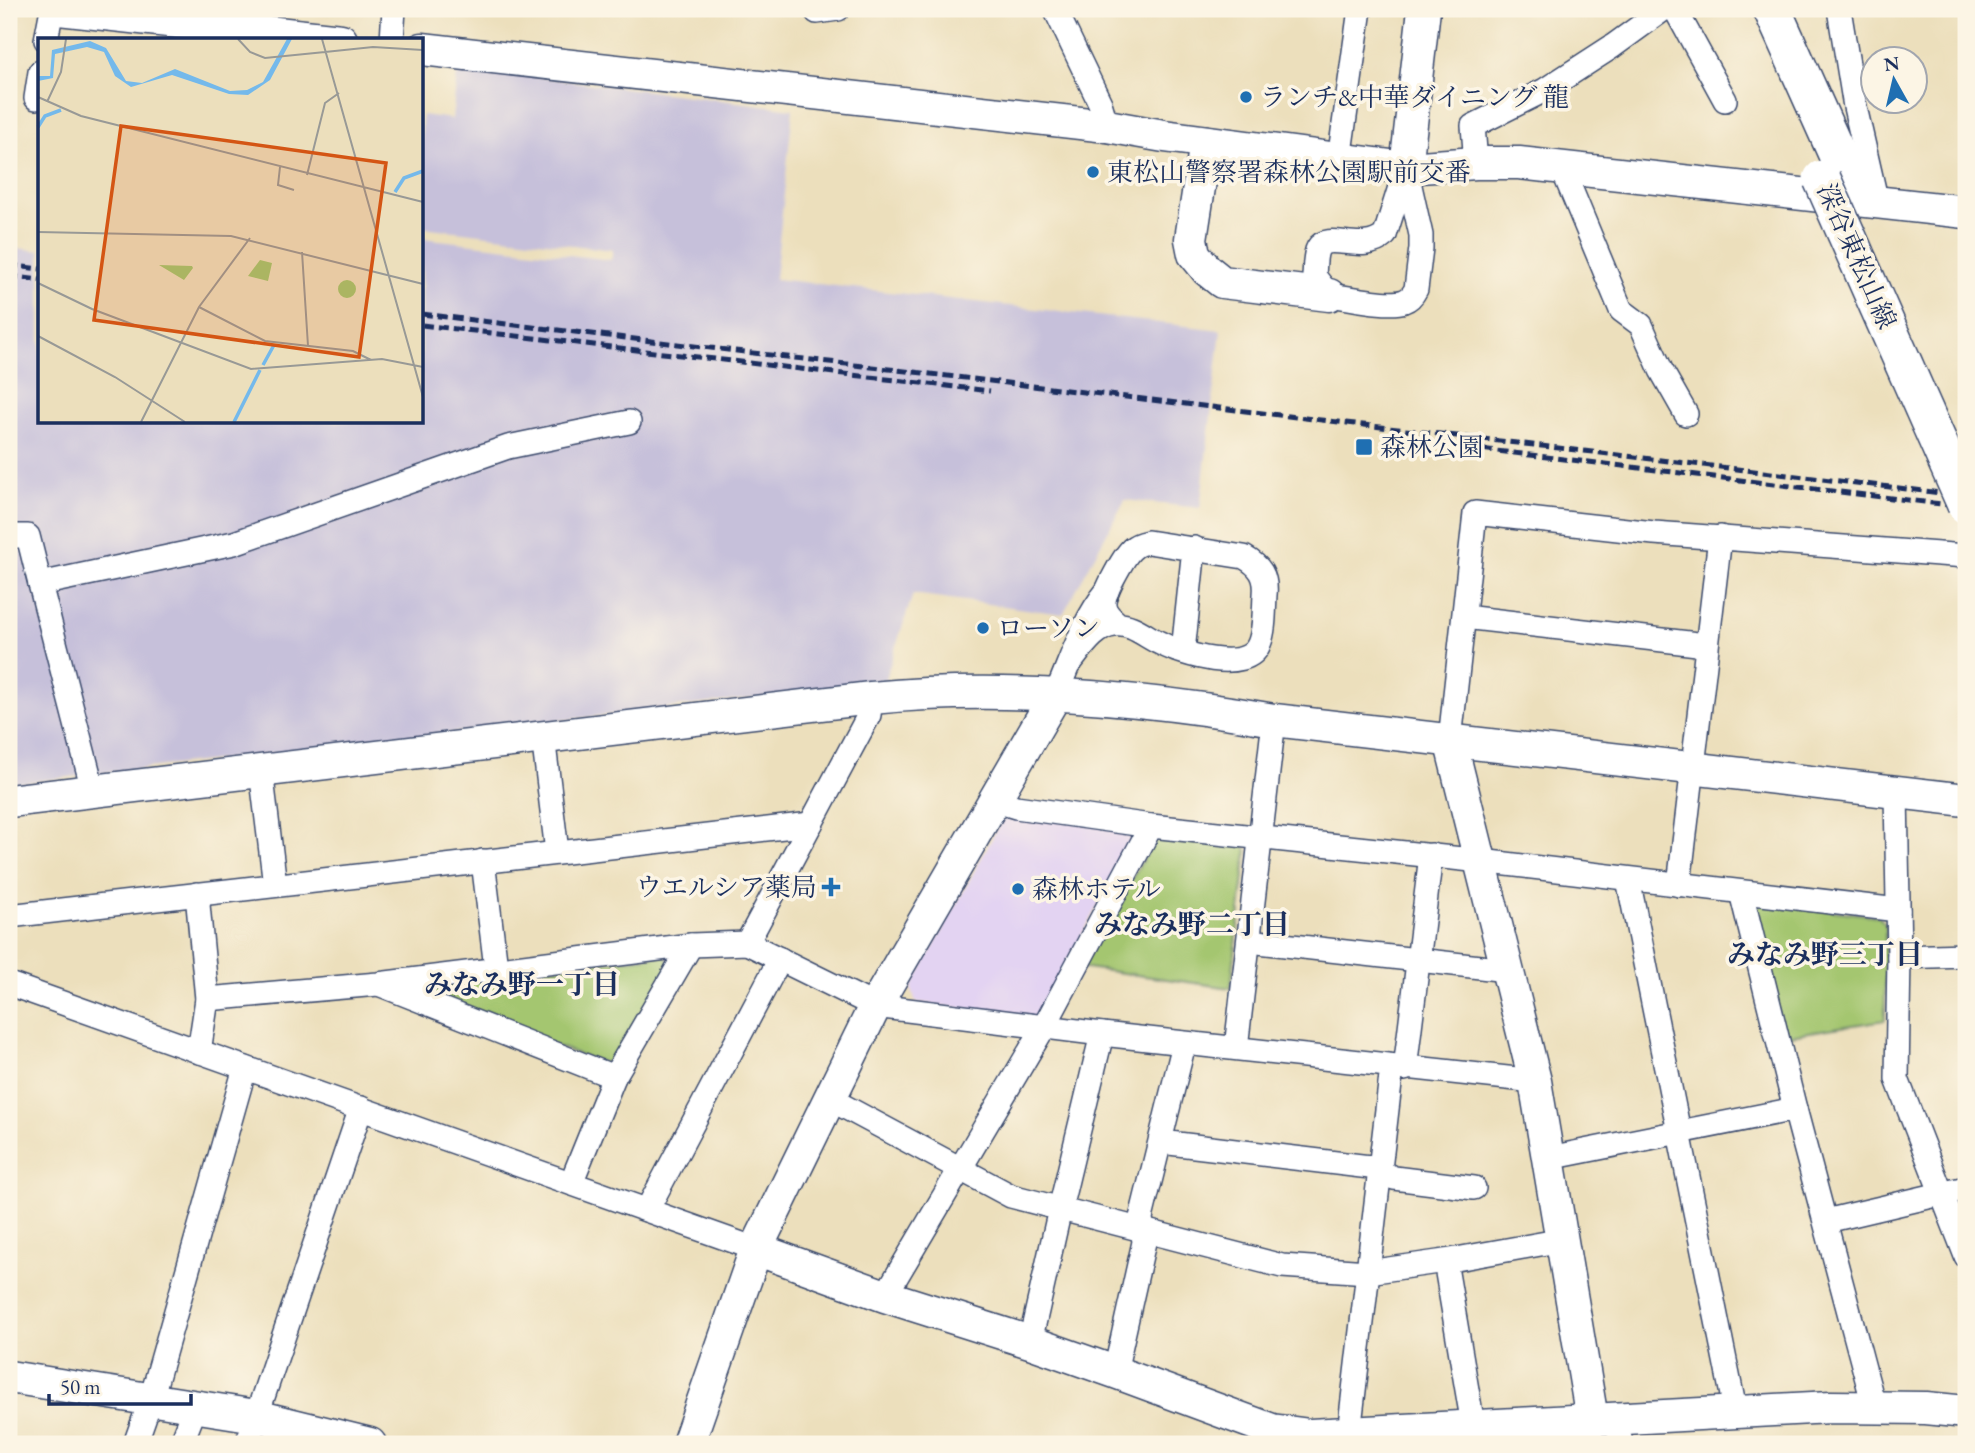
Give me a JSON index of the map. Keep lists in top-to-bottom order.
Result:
{
  "streets": {
    "main road": ["深谷東松山線"]
  },
  "districts": ["みなみ野二丁目", "みなみ野三丁目", "みなみ野一丁目"],
  "places": {
    "other": [
      "ランチ&中華ダイニング 龍",
      "東松山警察署森林公園駅前交番",
      "ローソン",
      "森林ホテル"
    ],
    "transit": ["森林公園"],
    "health": ["ウエルシア薬局"]
  },
  "scale_bar": "50 m",
  "north": "top"
}
